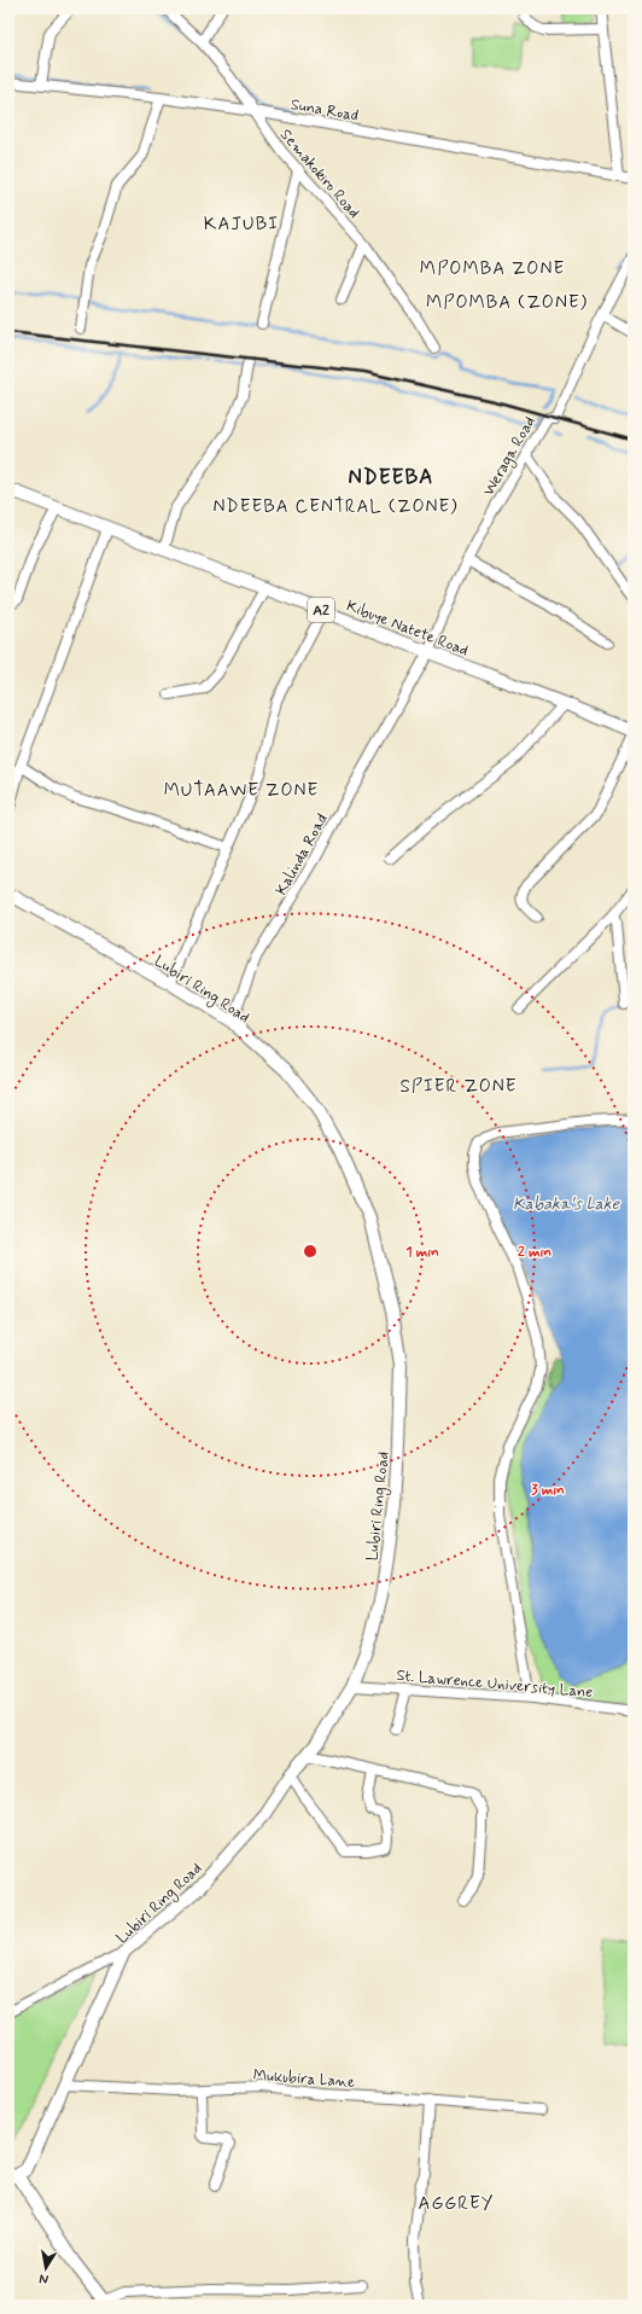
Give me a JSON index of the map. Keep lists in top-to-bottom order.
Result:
{
  "streets": {
    "main road": ["A2", "Kibuye Natete Road", "Lubiri Ring Road"],
    "street": [
      "Suna Road",
      "Semakokiro Road",
      "Weraga Road",
      "Kalinda Road",
      "St. Lawrence University Lane",
      "Mukubira Lane"
    ]
  },
  "crossings": [
    ["Suna Road", "Semakokiro Road"],
    ["Weraga Road", "Kibuye Natete Road"],
    ["Weraga Road", "Kalinda Road"],
    ["Kibuye Natete Road", "Kalinda Road"],
    ["Kalinda Road", "Lubiri Ring Road"],
    ["Lubiri Ring Road", "St. Lawrence University Lane"],
    ["Lubiri Ring Road", "Mukubira Lane"]
  ],
  "districts": [
    "KAJUBI",
    "MPOMBA ZONE",
    "MPOMBA (ZONE)",
    "NDEEBA",
    "NDEEBA CENTRAL (ZONE)",
    "MUTAAWE ZONE",
    "SPIER ZONE",
    "AGGREY"
  ],
  "water": ["Kabaka's Lake"],
  "north": "bottom",
  "rings": ["1 min", "2 min", "3 min"]
}
